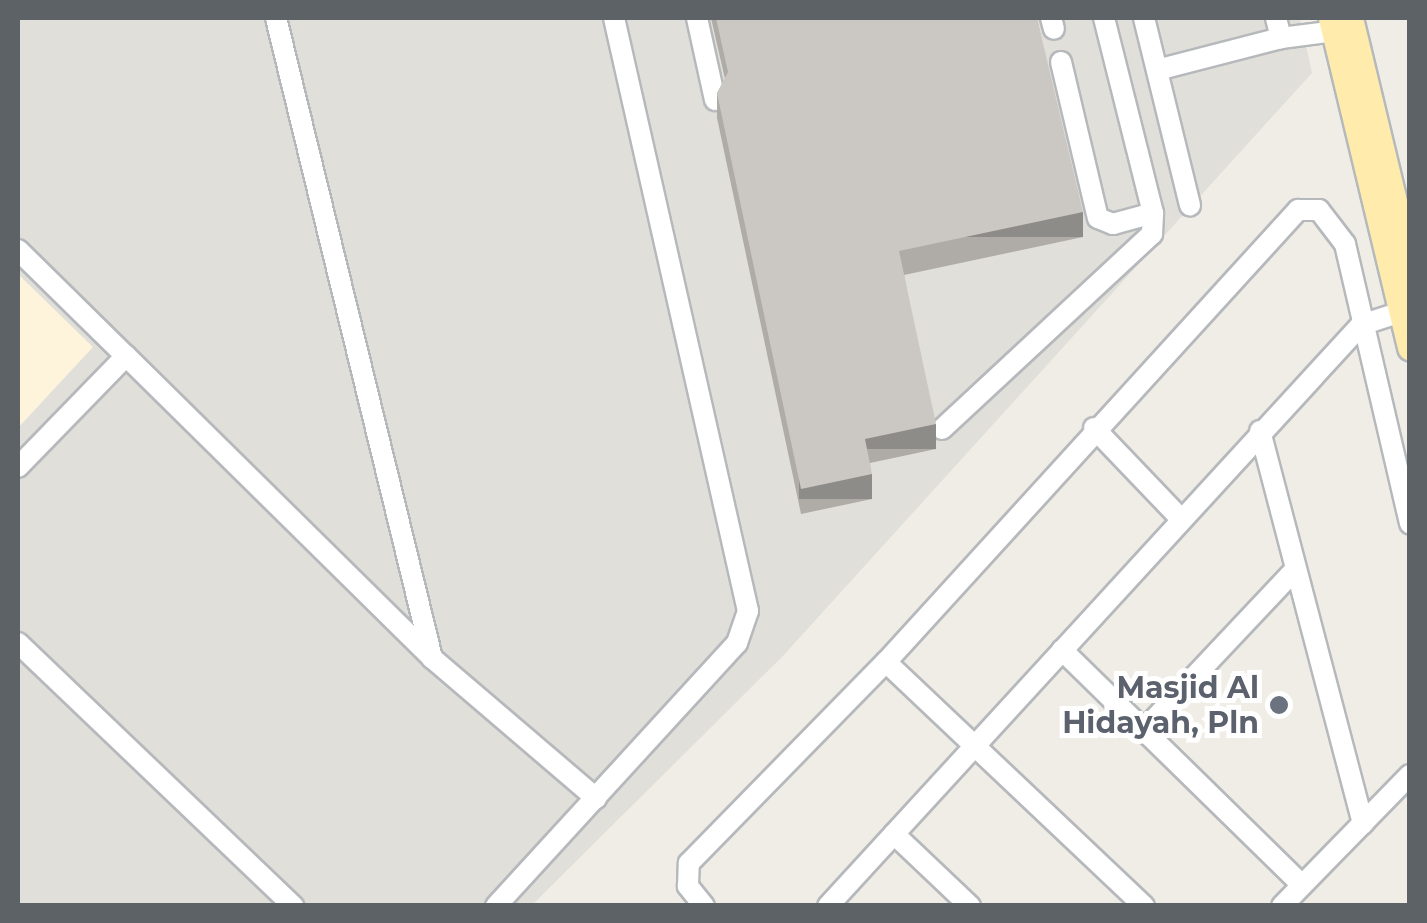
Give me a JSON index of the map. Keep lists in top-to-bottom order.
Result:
{
  "places": ["Masjid Al Hidayah, Pln"]
}
